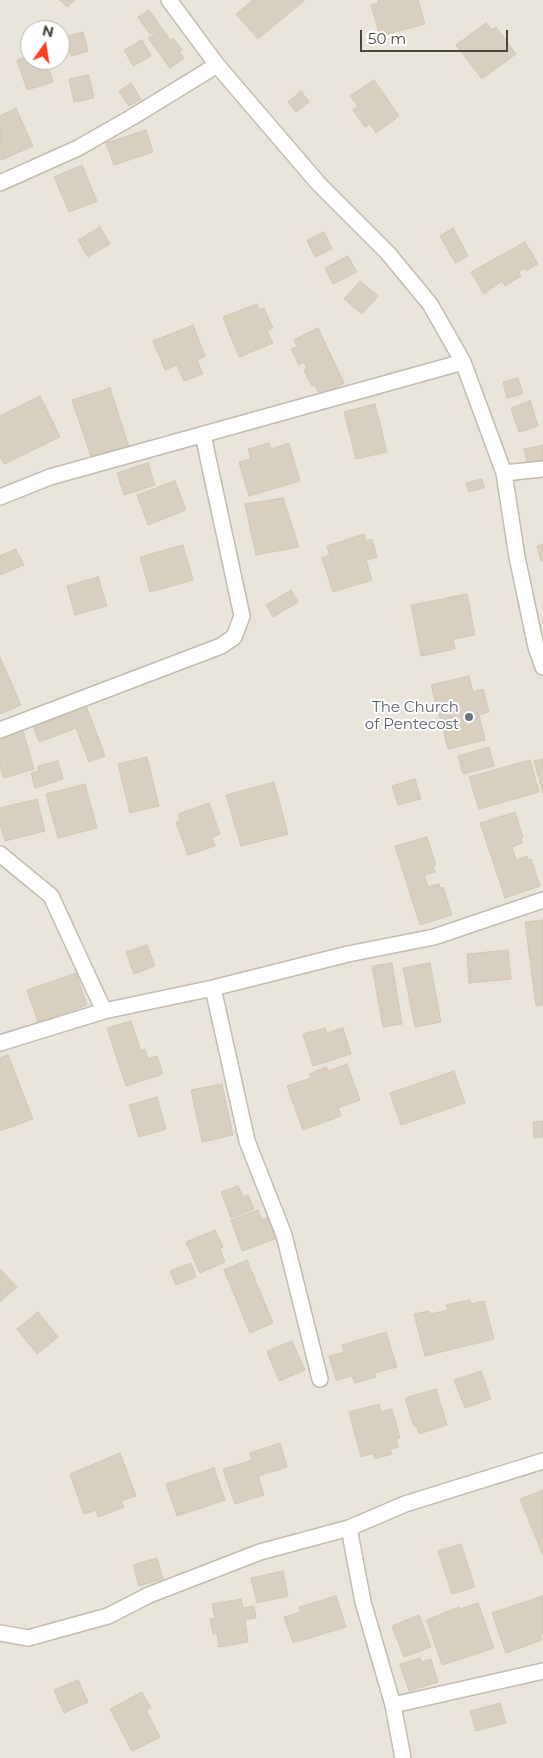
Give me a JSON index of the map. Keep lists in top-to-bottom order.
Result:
{
  "places": ["The Church of Pentecost"],
  "scale_bar": "50 m",
  "north": "top"
}
